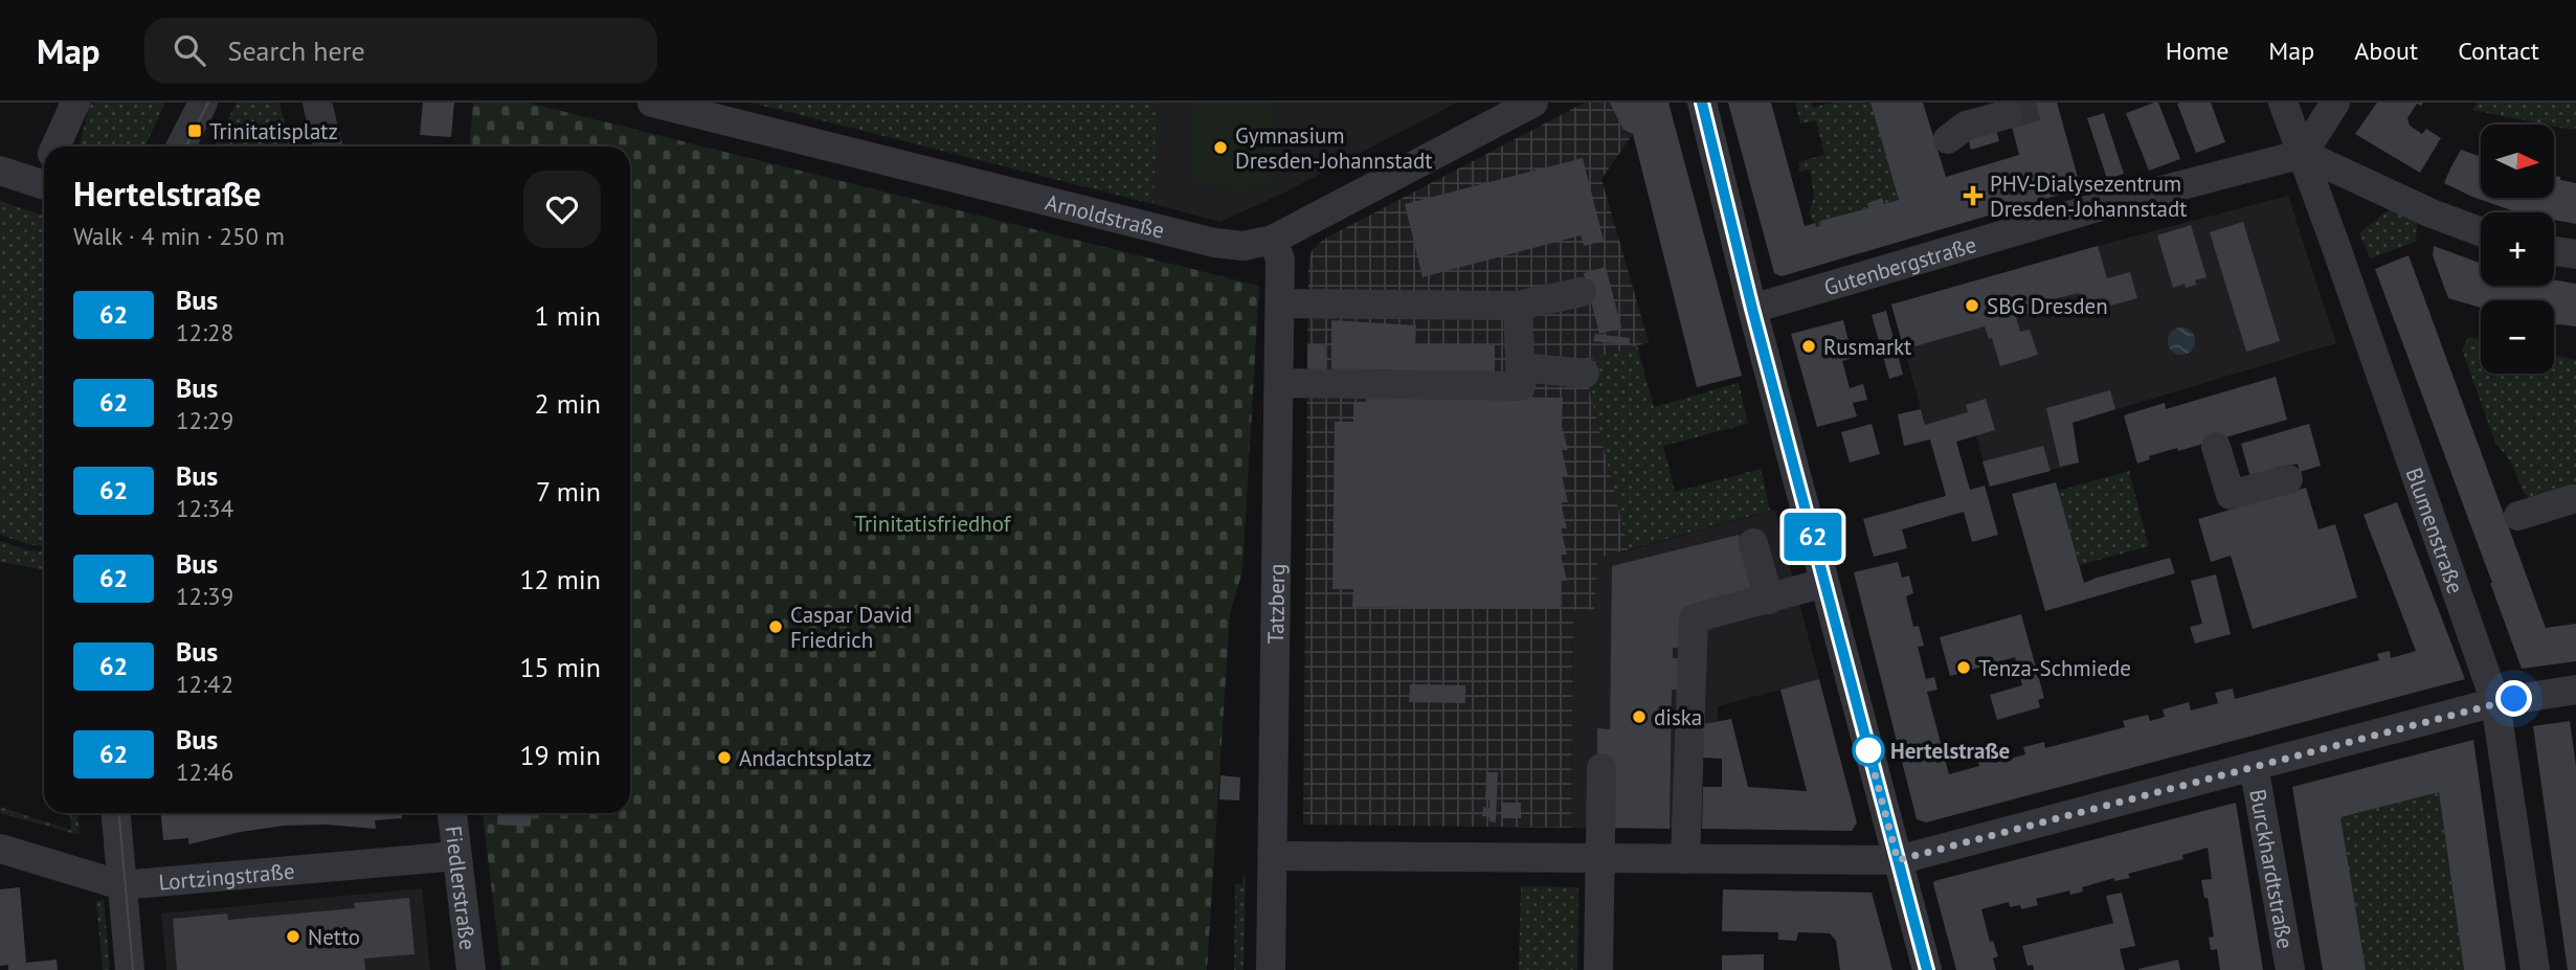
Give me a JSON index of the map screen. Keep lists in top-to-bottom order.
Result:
{
  "streets": {
    "street": [
      "Arnoldstraße",
      "Gutenbergstraße",
      "Blumenstraße",
      "Tatzberg",
      "Burckhardtstraße",
      "Lortzingstraße",
      "Fiedlerstraße"
    ]
  },
  "crossings": [
    ["Arnoldstraße", "Tatzberg"],
    ["Gutenbergstraße", "Blumenstraße"],
    ["Lortzingstraße", "Fiedlerstraße"]
  ],
  "parks": ["Trinitatisfriedhof"],
  "places": {
    "transit": ["Trinitatisplatz"],
    "other": [
      "Gymnasium Dresden-Johannstadt",
      "SBG Dresden",
      "Rusmarkt",
      "Caspar David Friedrich",
      "Tenza-Schmiede",
      "diska",
      "Hertelstraße",
      "Andachtsplatz",
      "Netto"
    ],
    "health": ["PHV-Dialysezentrum Dresden-Johannstadt"]
  },
  "lines": ["bus line 62"],
  "north": "right",
  "page": {
    "header": "Map",
    "search": "Search here",
    "nav": [
      "Home",
      "Map",
      "About",
      "Contact"
    ],
    "on_map": "62",
    "map_buttons": ["+", "−"],
    "heading": ["Hertelstraße", "Walk · 4 min · 250 m"],
    "list": [
      {
        "mark": "62",
        "name": "Bus",
        "note": "12:28",
        "value": "1 min"
      },
      {
        "mark": "62",
        "name": "Bus",
        "note": "12:29",
        "value": "2 min"
      },
      {
        "mark": "62",
        "name": "Bus",
        "note": "12:34",
        "value": "7 min"
      },
      {
        "mark": "62",
        "name": "Bus",
        "note": "12:39",
        "value": "12 min"
      },
      {
        "mark": "62",
        "name": "Bus",
        "note": "12:42",
        "value": "15 min"
      },
      {
        "mark": "62",
        "name": "Bus",
        "note": "12:46",
        "value": "19 min"
      }
    ]
  }
}
